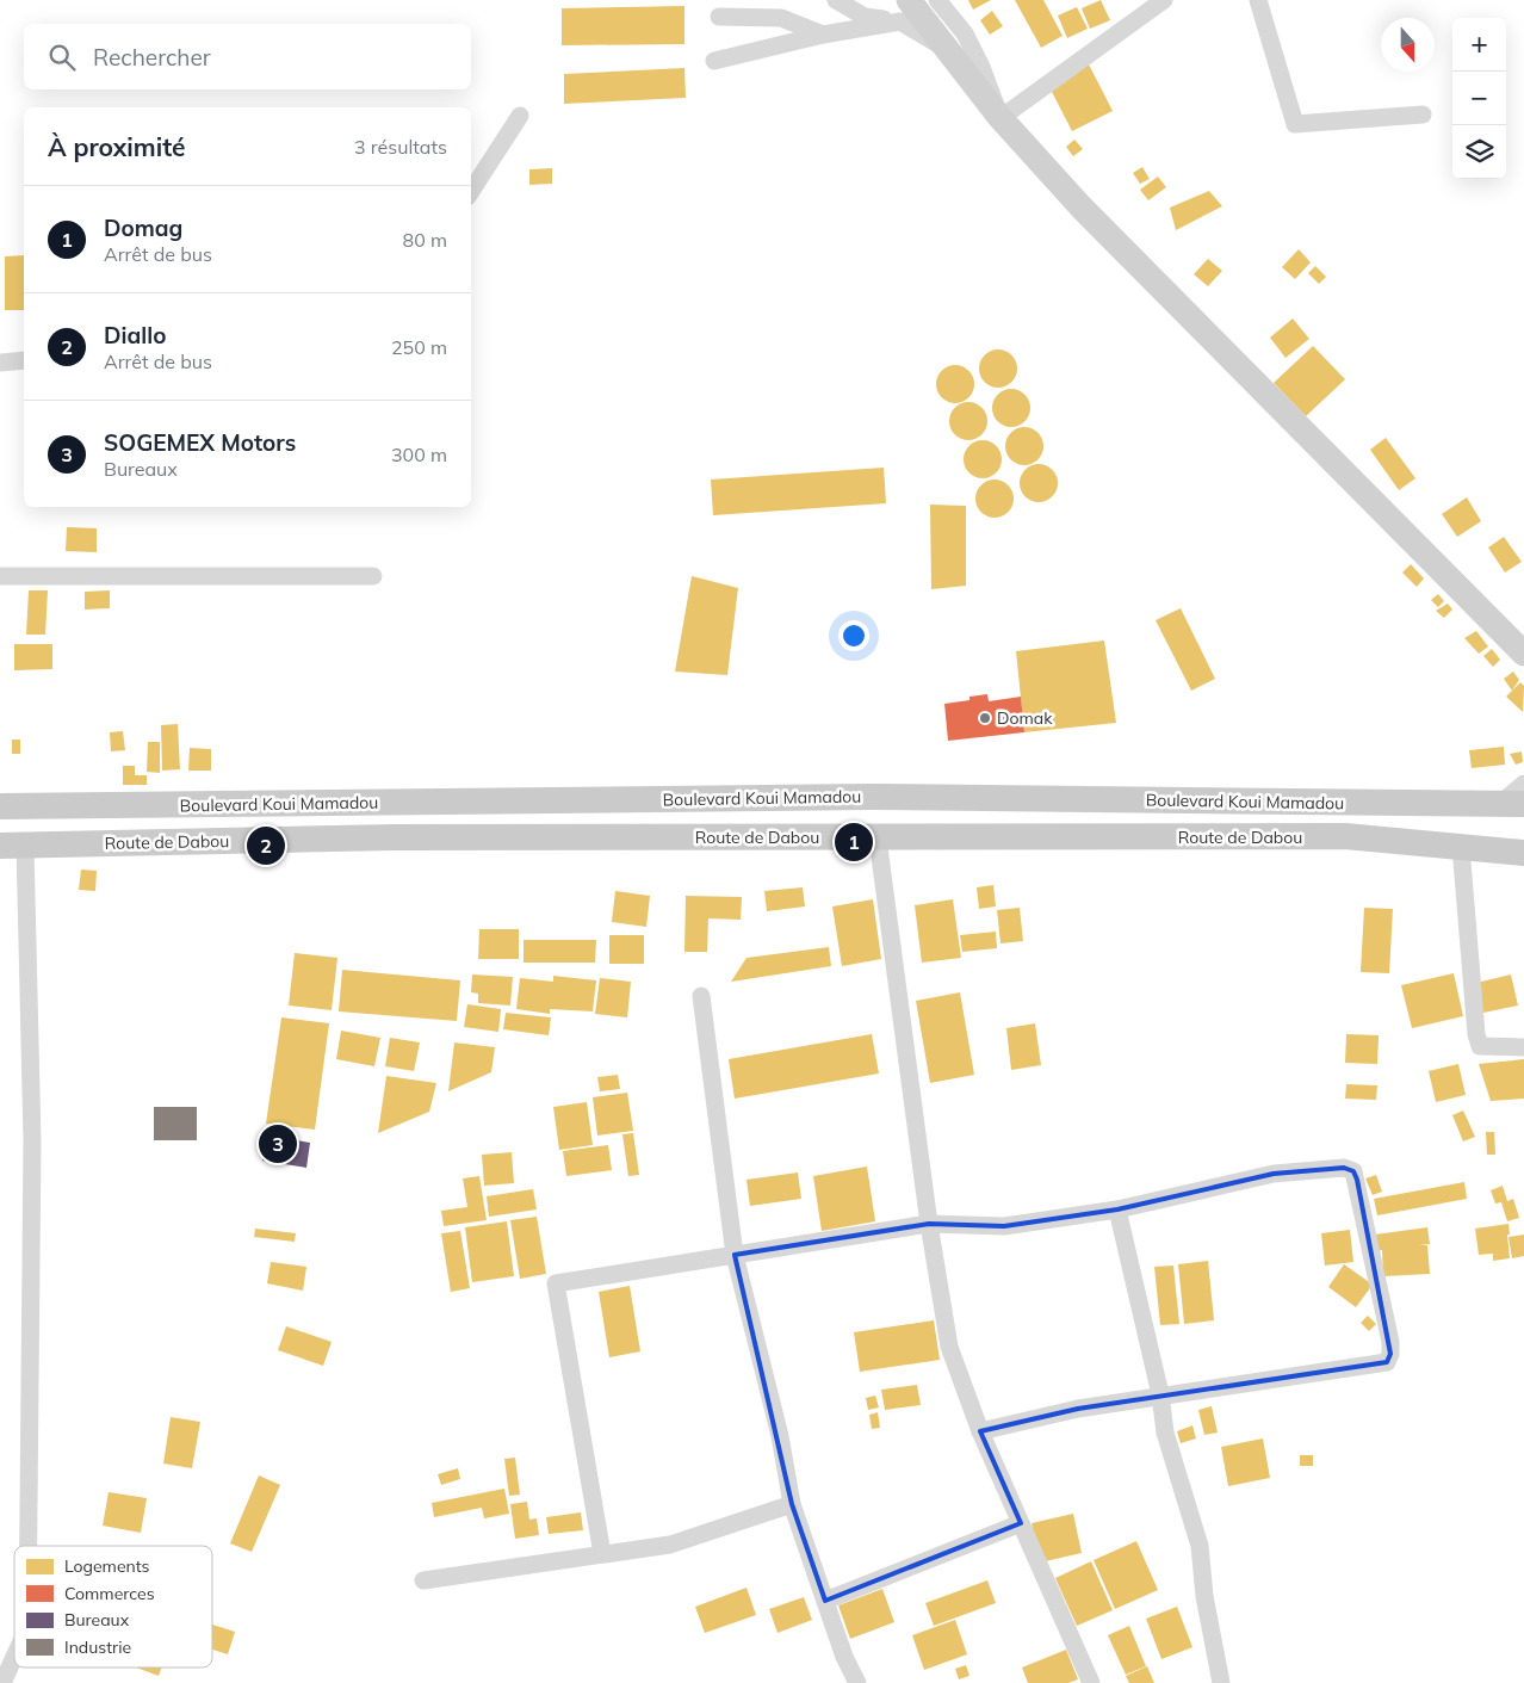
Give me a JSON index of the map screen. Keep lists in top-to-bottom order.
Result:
{
  "streets": {
    "main road": ["Boulevard Koui Mamadou", "Route de Dabou"]
  },
  "places": ["Domak"],
  "legend": [
    "Logements",
    "Commerces",
    "Bureaux",
    "Industrie"
  ],
  "north": "bottom",
  "page": {
    "map_buttons": ["+", "−"],
    "search": "Rechercher",
    "heading": ["À proximité", "3 résultats"],
    "list": [
      {
        "mark": "1",
        "name": "Domag",
        "note": "Arrêt de bus",
        "value": "80 m"
      },
      {
        "mark": "2",
        "name": "Diallo",
        "note": "Arrêt de bus",
        "value": "250 m"
      },
      {
        "mark": "3",
        "name": "SOGEMEX Motors",
        "note": "Bureaux",
        "value": "300 m"
      }
    ],
    "pins": ["1", "2", "3"]
  }
}
